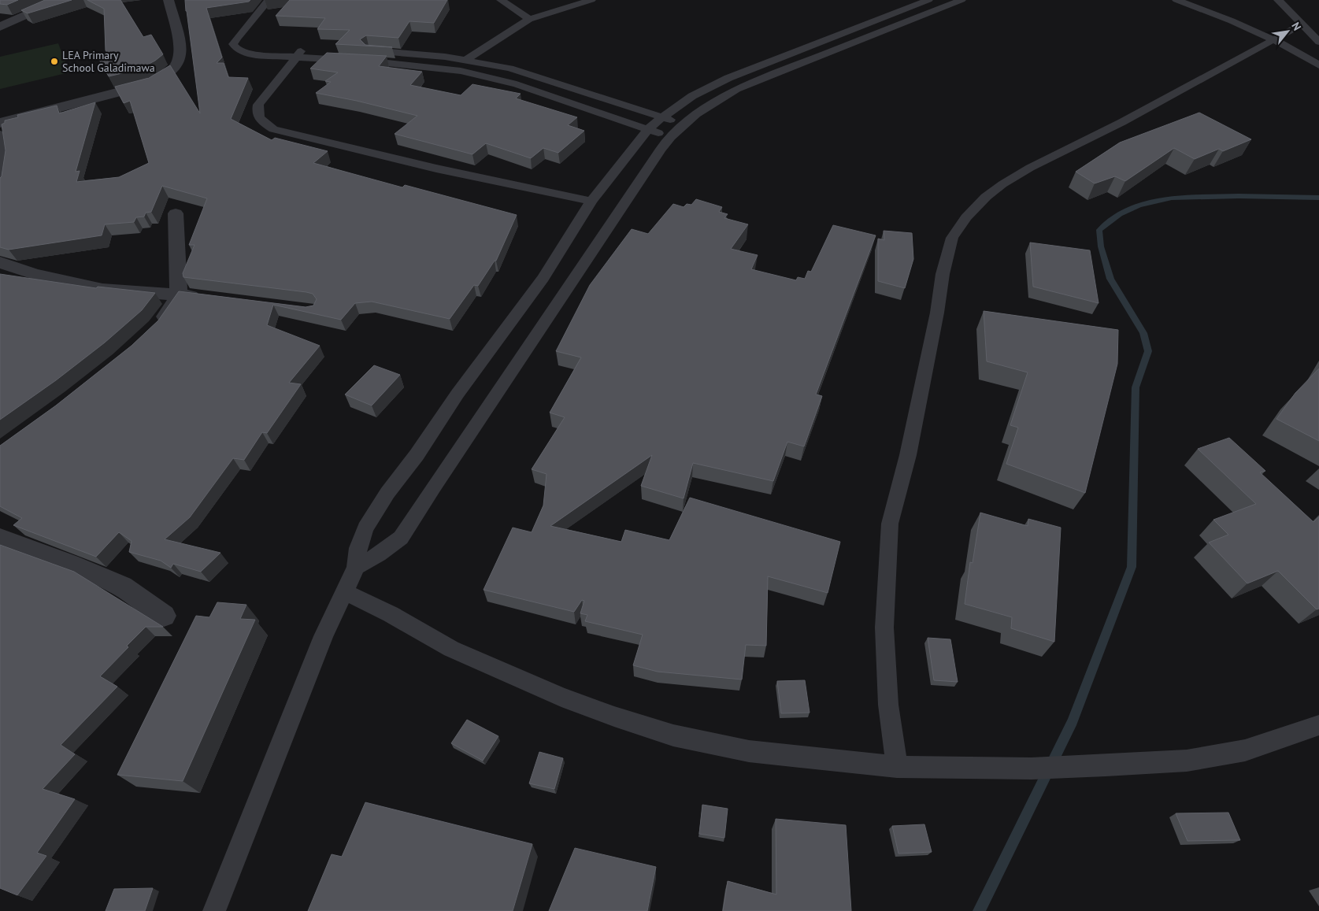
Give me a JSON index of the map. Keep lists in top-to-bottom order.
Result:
{
  "places": ["LEA Primary School Galadimawa"],
  "north": "top right"
}
